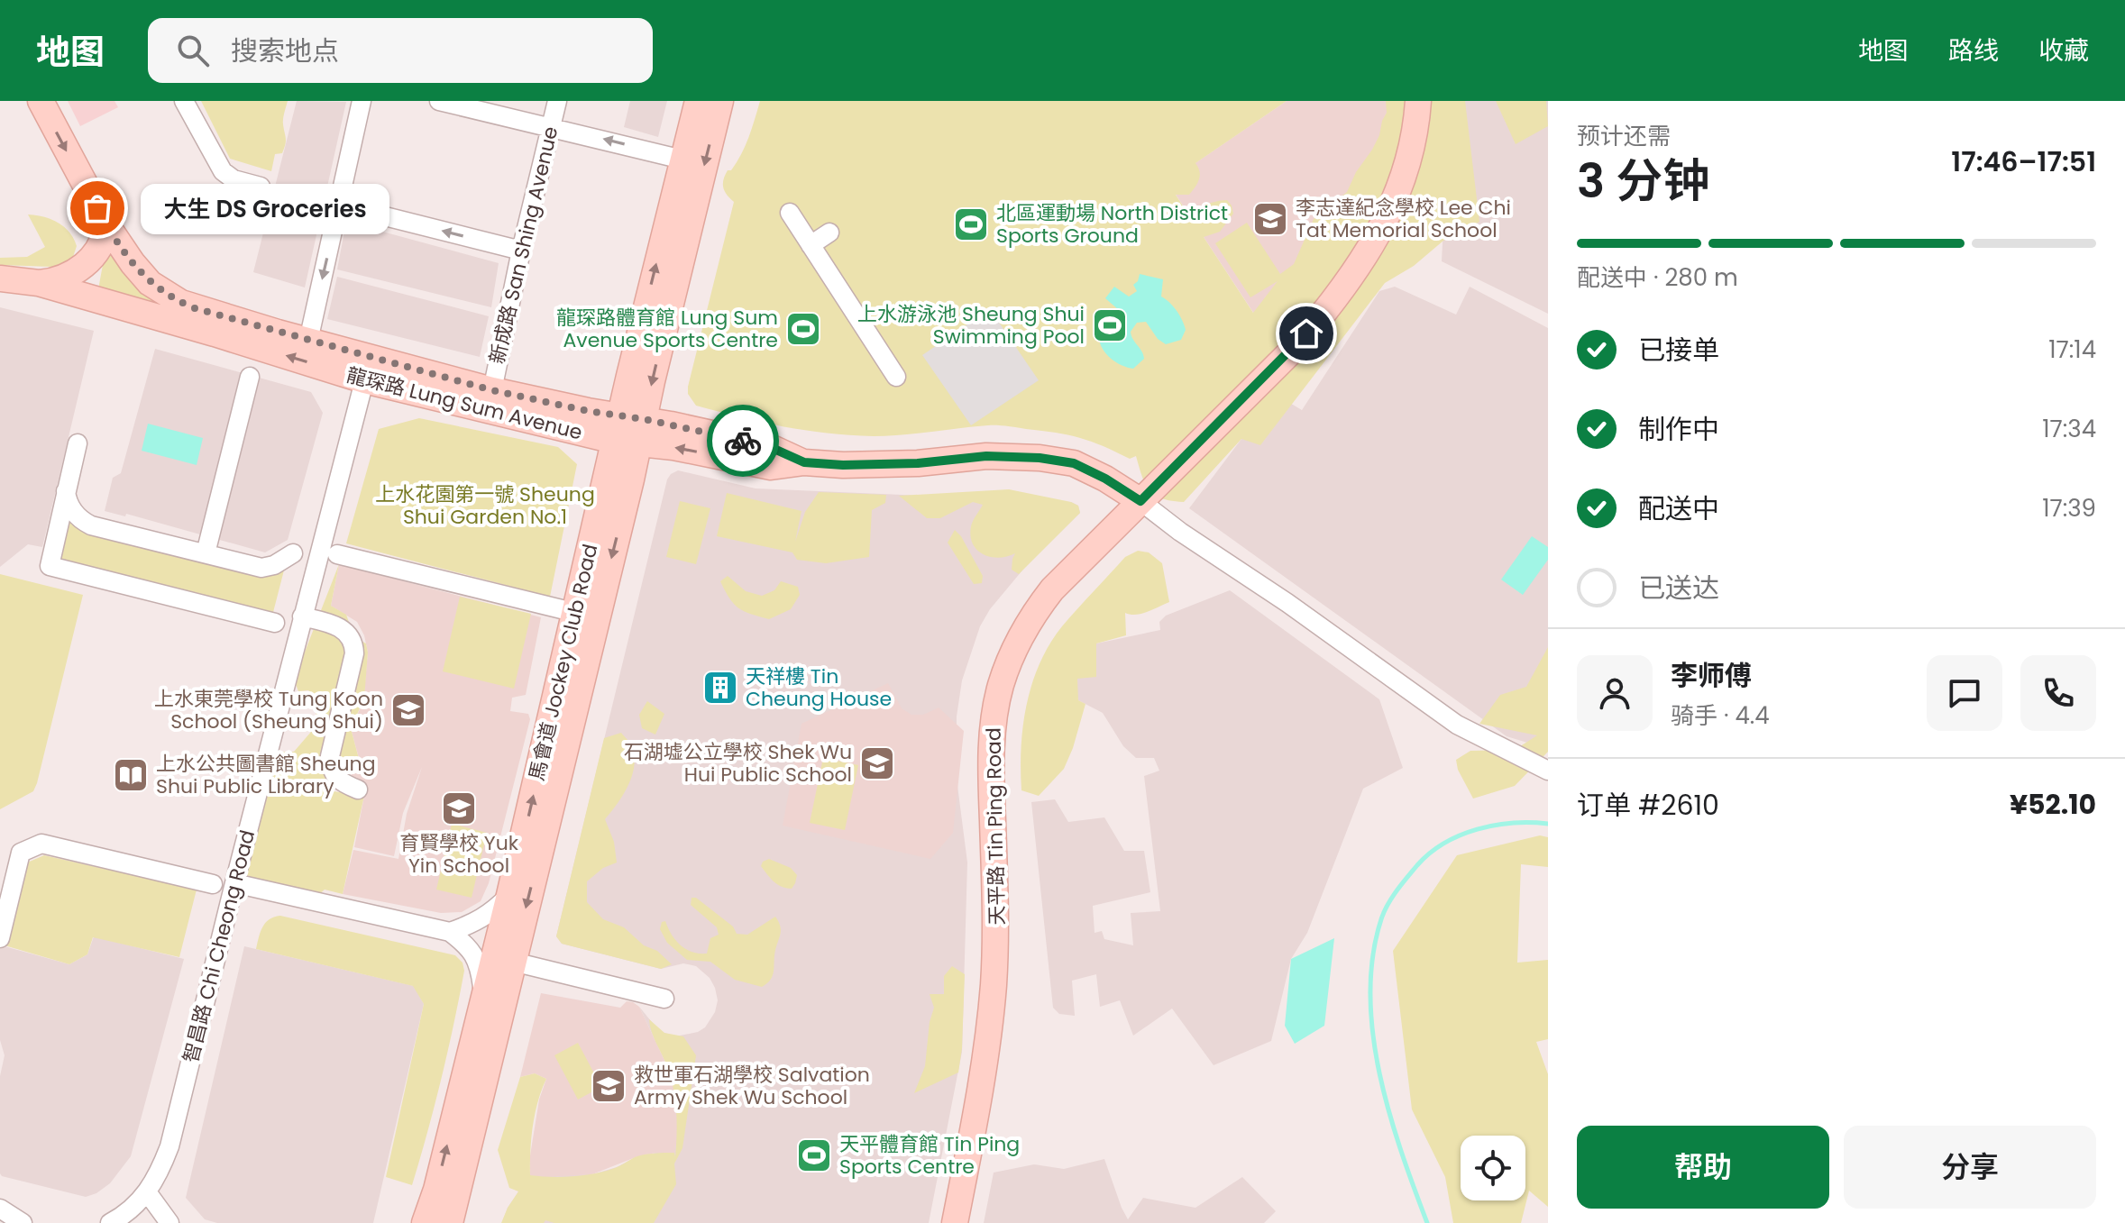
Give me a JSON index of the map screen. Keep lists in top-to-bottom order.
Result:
{
  "streets": {
    "street": [
      "新成路 San Shing Avenue",
      "龍琛路 Lung Sum Avenue",
      "馬會道 Jockey Club Road",
      "天平路 Tin Ping Road",
      "智昌路 Chi Cheong Road"
    ]
  },
  "crossings": [
    ["新成路 San Shing Avenue", "龍琛路 Lung Sum Avenue"],
    ["龍琛路 Lung Sum Avenue", "馬會道 Jockey Club Road"],
    ["龍琛路 Lung Sum Avenue", "天平路 Tin Ping Road"],
    ["龍琛路 Lung Sum Avenue", "智昌路 Chi Cheong Road"]
  ],
  "parks": ["上水花園第一號 Sheung Shui Garden No.1"],
  "places": {
    "other": ["大生 DS Groceries"],
    "school or university": [
      "李志達紀念學校 Lee Chi Tat Memorial School",
      "上水東莞學校 Tung Koon School (Sheung Shui)",
      "石湖墟公立學校 Shek Wu Hui Public School",
      "育賢學校 Yuk Yin School",
      "救世軍石湖學校 Salvation Army Shek Wu School"
    ],
    "sports": [
      "北區運動場 North District Sports Ground",
      "上水游泳池 Sheung Shui Swimming Pool",
      "龍琛路體育館 Lung Sum Avenue Sports Centre",
      "天平體育館 Tin Ping Sports Centre"
    ],
    "building": ["天祥樓 Tin Cheung House"],
    "library": ["上水公共圖書館 Sheung Shui Public Library"]
  },
  "page": {
    "header": "地图",
    "search": "搜索地点",
    "nav": ["地图", "路线", "收藏"],
    "heading": ["3 分钟", "预计还需", "17:46–17:51"],
    "panel": [
      "李师傅",
      "骑手 · 4.4",
      "订单 #2610",
      "¥52.10"
    ],
    "bubble": "大生 DS Groceries",
    "bar": "配送中 · 280 m",
    "list": [
      ["已接单", "17:14"],
      ["制作中", "17:34"],
      ["配送中", "17:39"],
      "已送达"
    ],
    "buttons": ["帮助", "分享"]
  }
}
